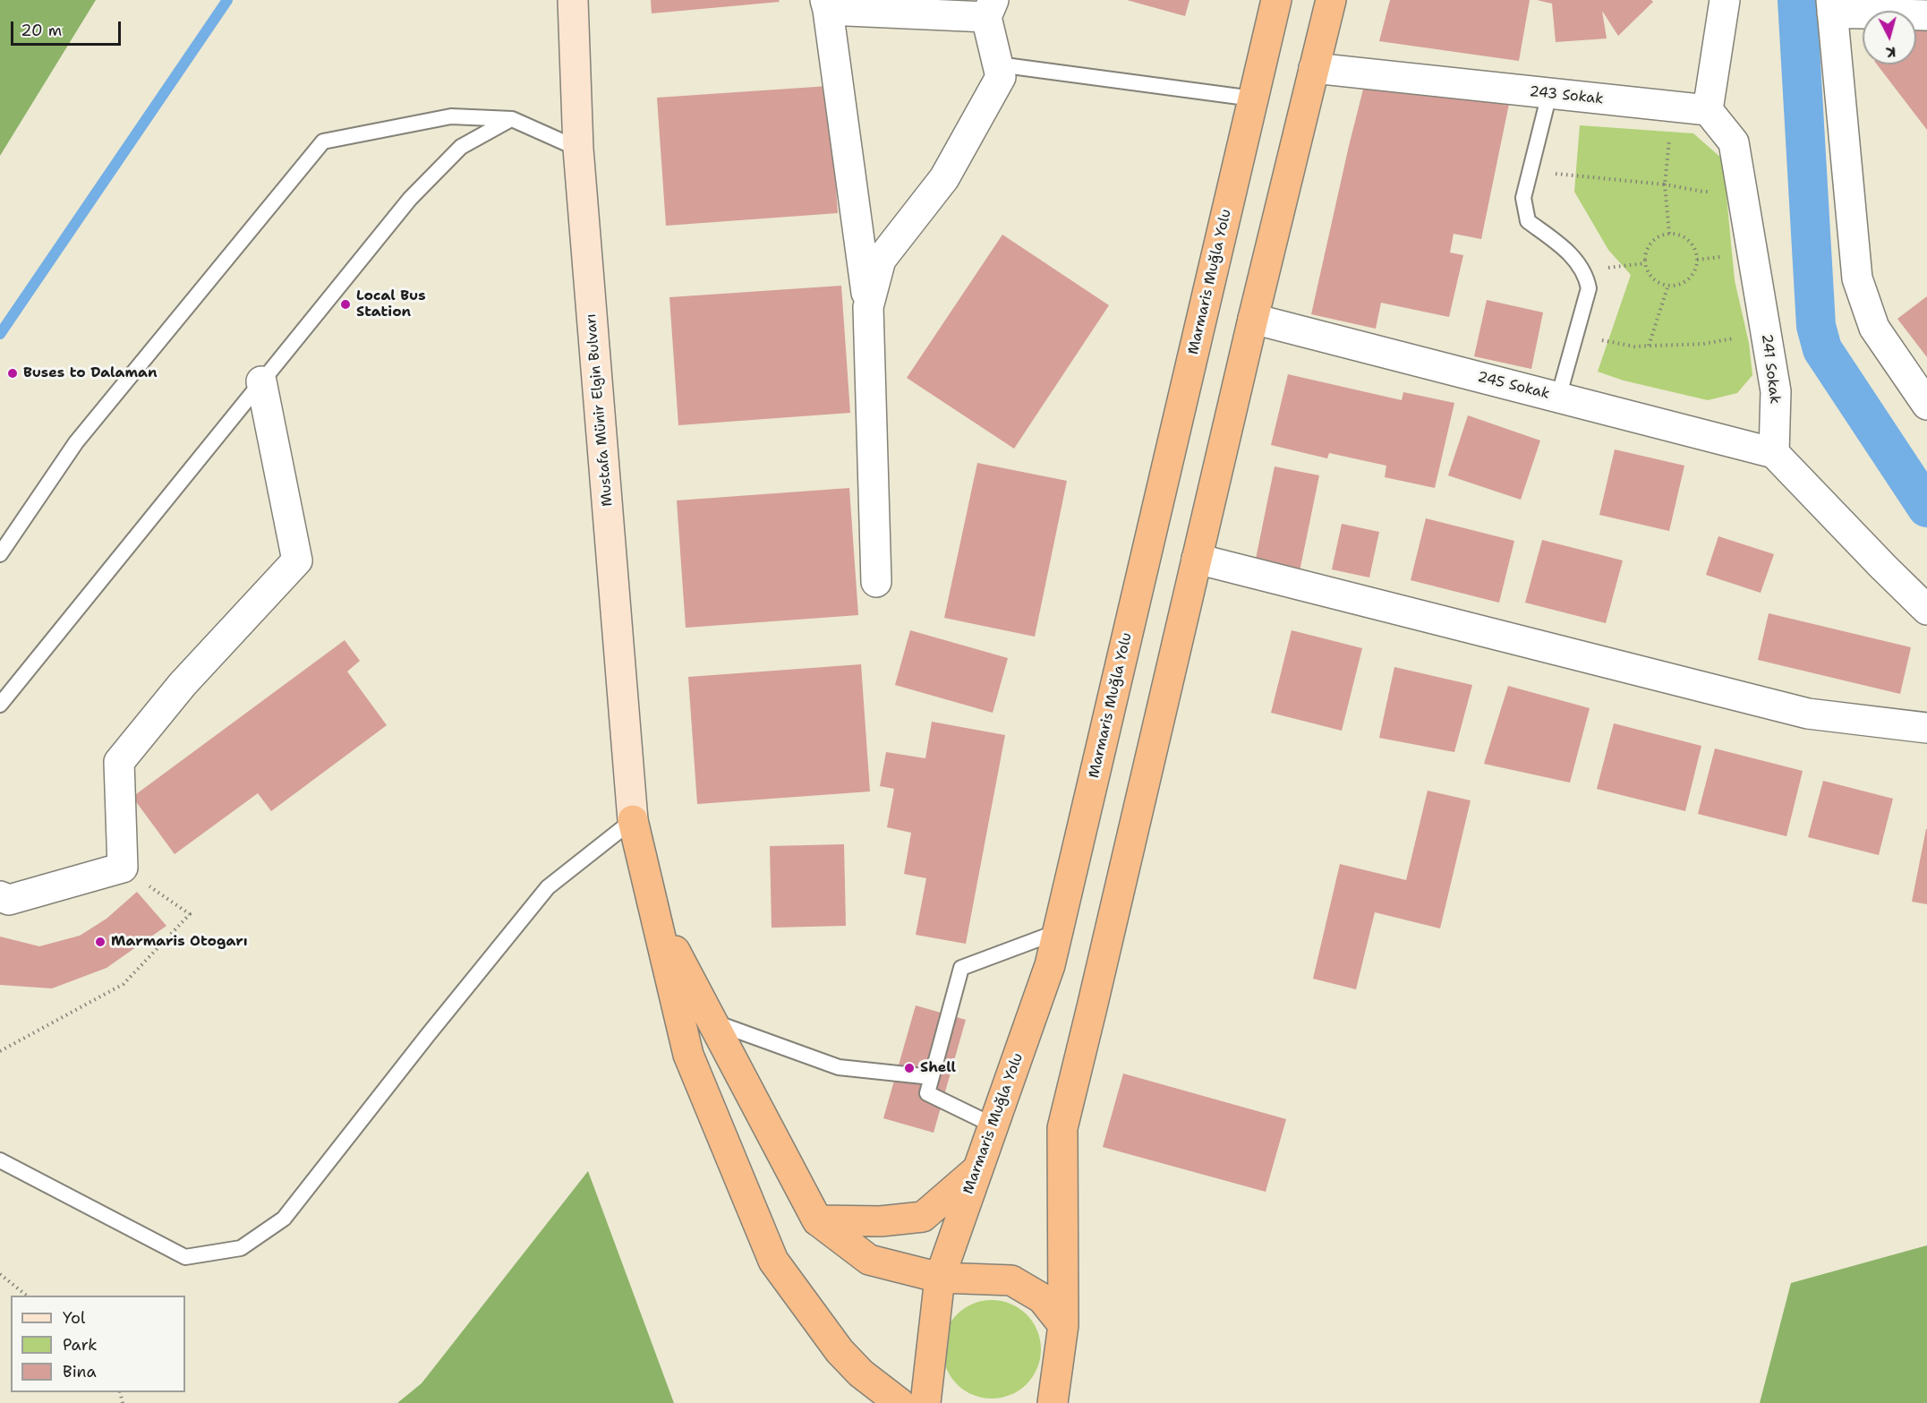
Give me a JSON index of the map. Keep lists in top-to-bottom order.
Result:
{
  "streets": {
    "highway": ["Marmaris Muğla Yolu"],
    "street": [
      "243 Sokak",
      "241 Sokak",
      "245 Sokak",
      "Mustafa Münir Elgin Bulvarı"
    ]
  },
  "crossings": [
    ["243 Sokak", "241 Sokak"],
    ["241 Sokak", "245 Sokak"]
  ],
  "places": [
    "Local Bus Station",
    "Buses to Dalaman",
    "Marmaris Otogarı",
    "Shell"
  ],
  "legend": ["Yol", "Park", "Bina"],
  "scale_bar": "20 m",
  "north": "bottom"
}
